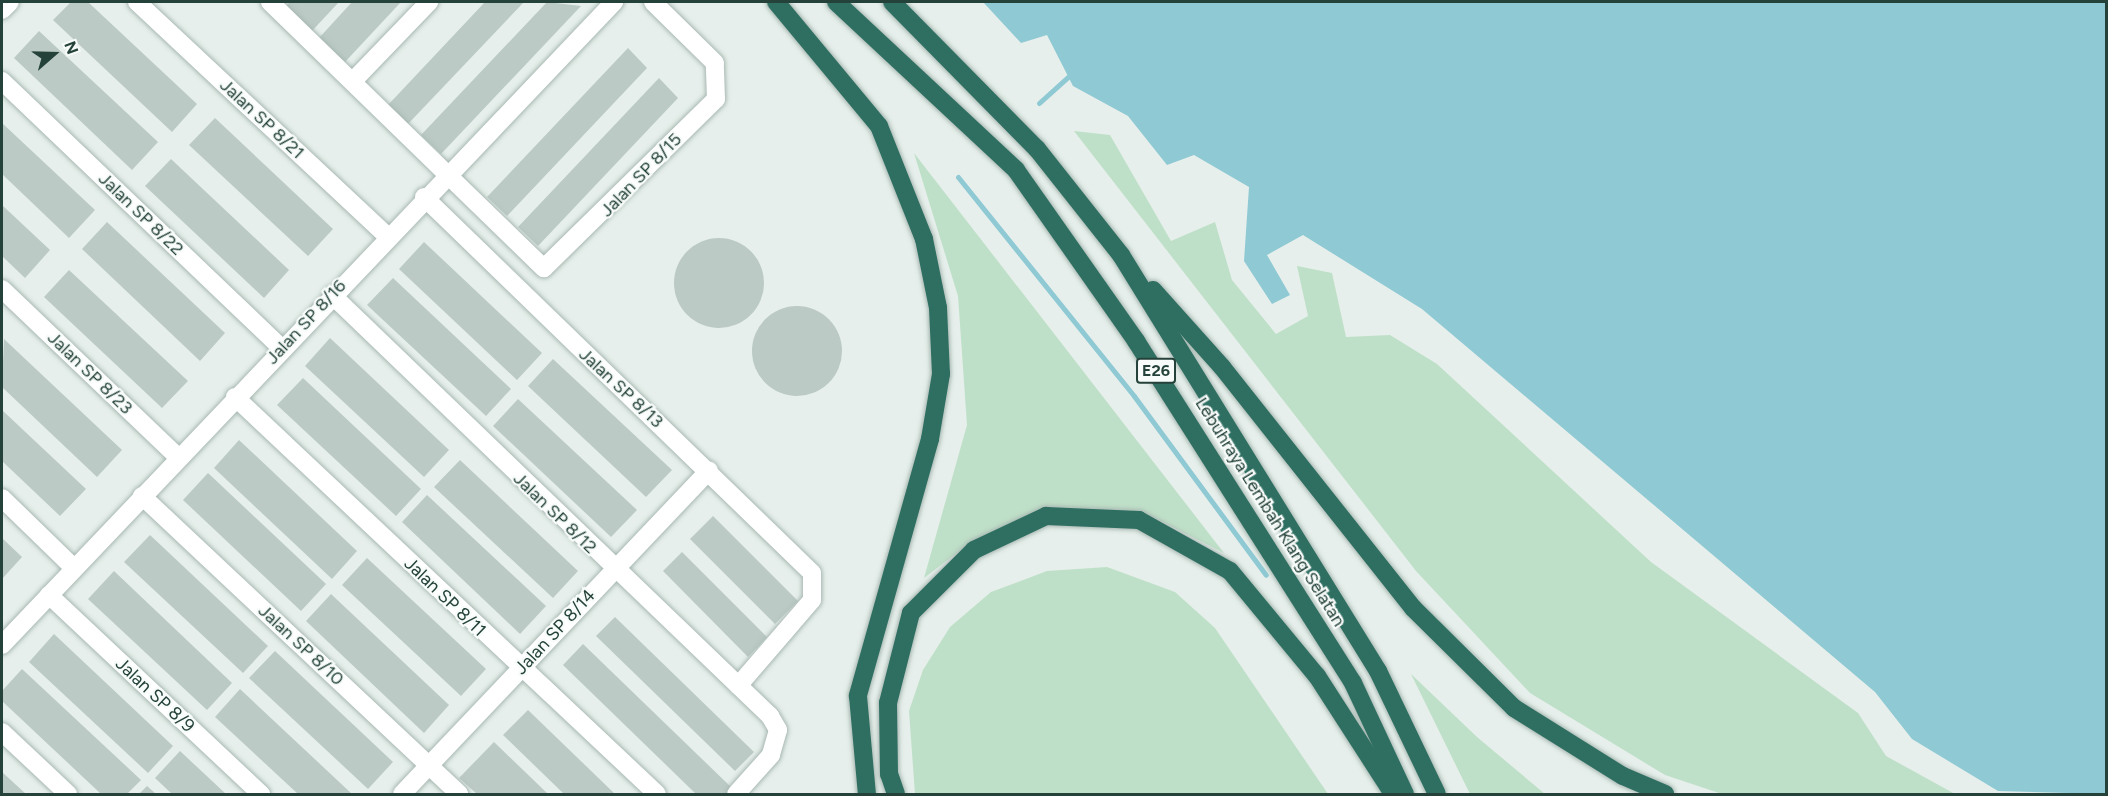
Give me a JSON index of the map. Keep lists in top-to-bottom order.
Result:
{
  "streets": {
    "highway": ["E26", "Lebuhraya Lembah Klang Selatan"],
    "street": [
      "Jalan SP 8/21",
      "Jalan SP 8/15",
      "Jalan SP 8/22",
      "Jalan SP 8/16",
      "Jalan SP 8/23",
      "Jalan SP 8/13",
      "Jalan SP 8/12",
      "Jalan SP 8/11",
      "Jalan SP 8/14",
      "Jalan SP 8/10",
      "Jalan SP 8/9"
    ]
  },
  "crossings": [
    ["Jalan SP 8/21", "Jalan SP 8/16"],
    ["Jalan SP 8/15", "Jalan SP 8/16"],
    ["Jalan SP 8/22", "Jalan SP 8/16"],
    ["Jalan SP 8/16", "Jalan SP 8/23"],
    ["Jalan SP 8/16", "Jalan SP 8/13"],
    ["Jalan SP 8/16", "Jalan SP 8/12"],
    ["Jalan SP 8/16", "Jalan SP 8/11"],
    ["Jalan SP 8/16", "Jalan SP 8/10"],
    ["Jalan SP 8/16", "Jalan SP 8/9"],
    ["Jalan SP 8/13", "Jalan SP 8/12"],
    ["Jalan SP 8/13", "Jalan SP 8/14"],
    ["Jalan SP 8/12", "Jalan SP 8/14"],
    ["Jalan SP 8/11", "Jalan SP 8/14"],
    ["Jalan SP 8/14", "Jalan SP 8/10"]
  ],
  "north": "right"
}
